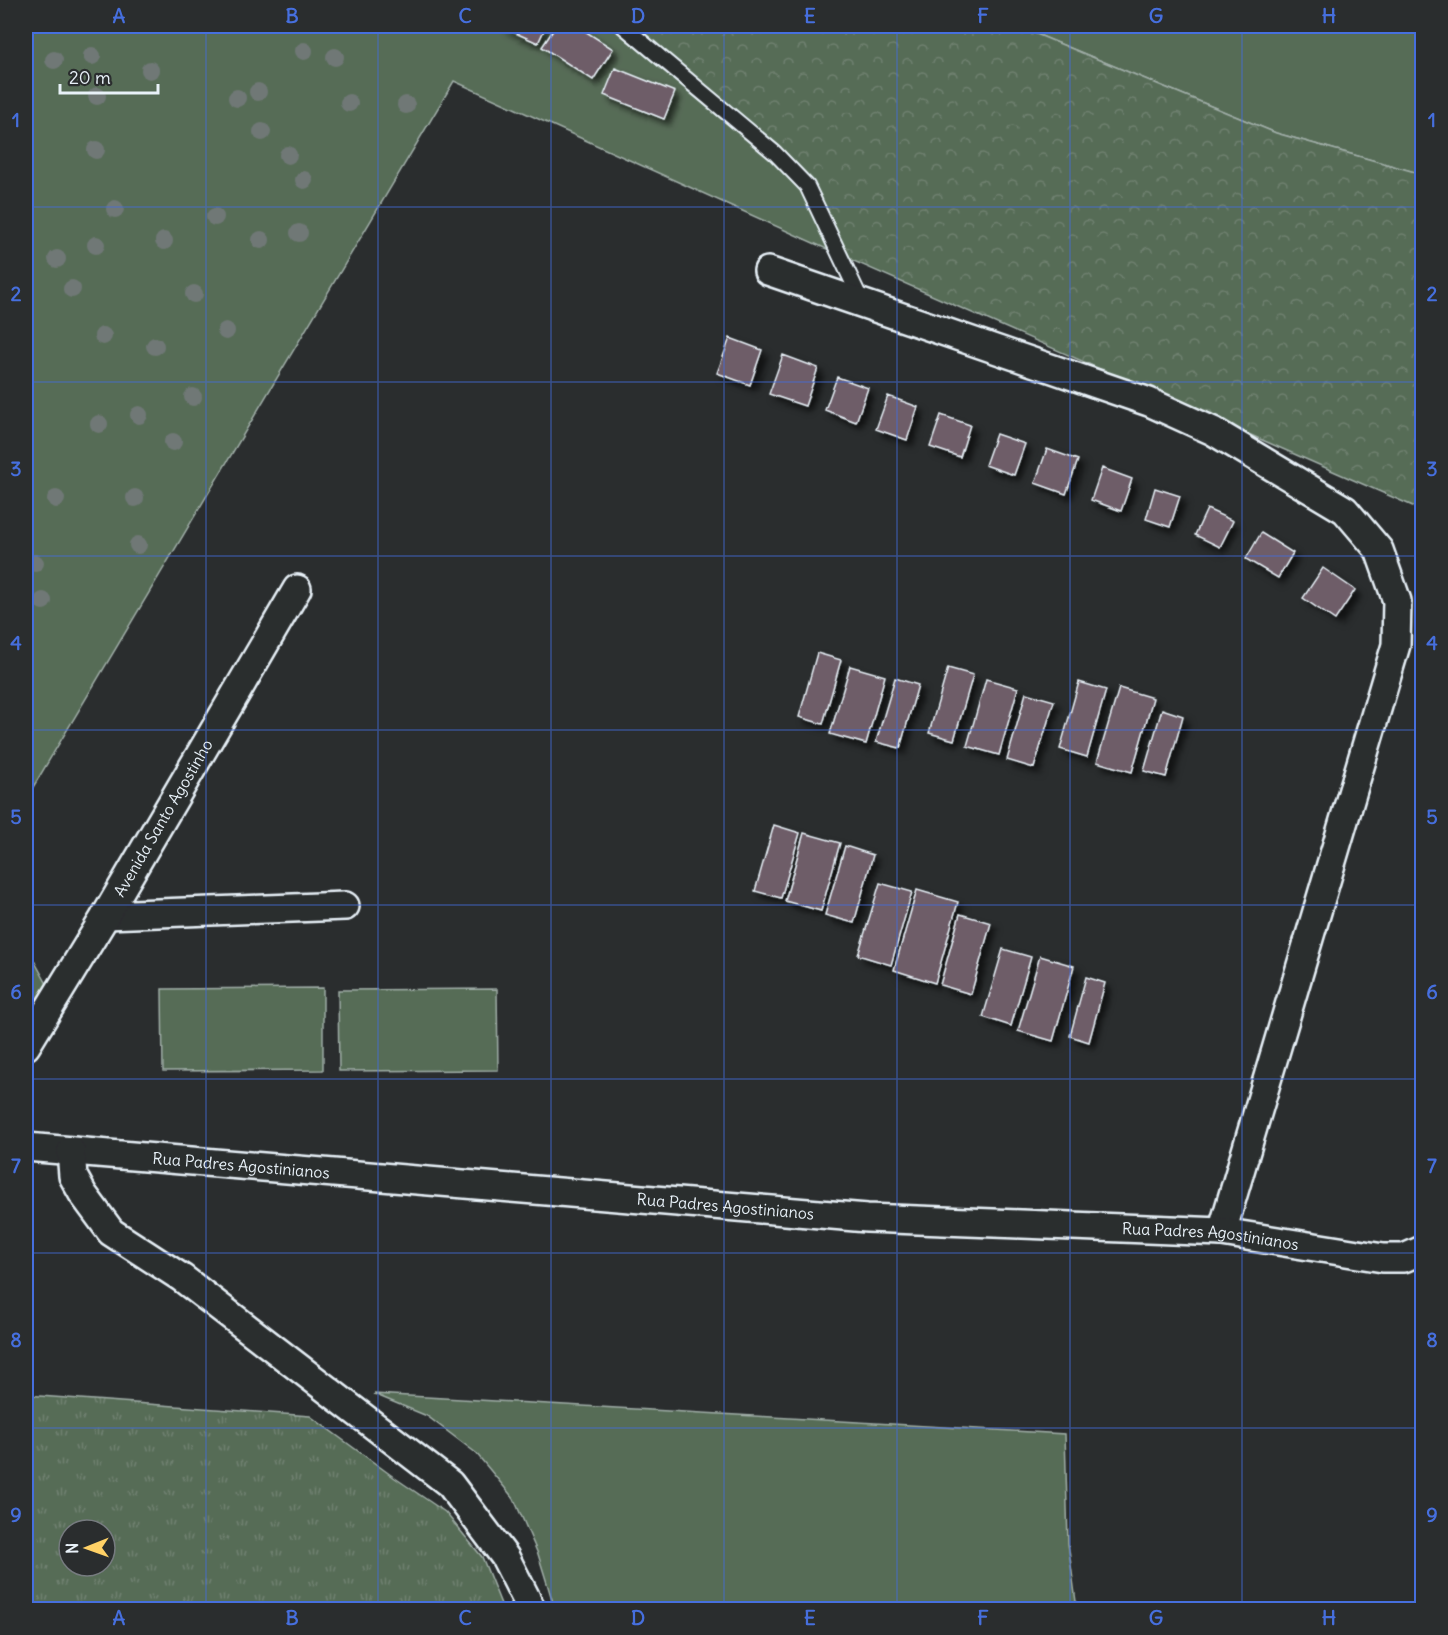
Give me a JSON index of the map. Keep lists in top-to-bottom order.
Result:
{
  "streets": {
    "street": ["Avenida Santo Agostinho", "Rua Padres Agostinianos"]
  },
  "scale_bar": "20 m",
  "north": "left",
  "grid": {
    "columns": [
      "A",
      "B",
      "C",
      "D",
      "E",
      "F",
      "G",
      "H"
    ],
    "rows": [
      "1",
      "2",
      "3",
      "4",
      "5",
      "6",
      "7",
      "8",
      "9"
    ]
  }
}
